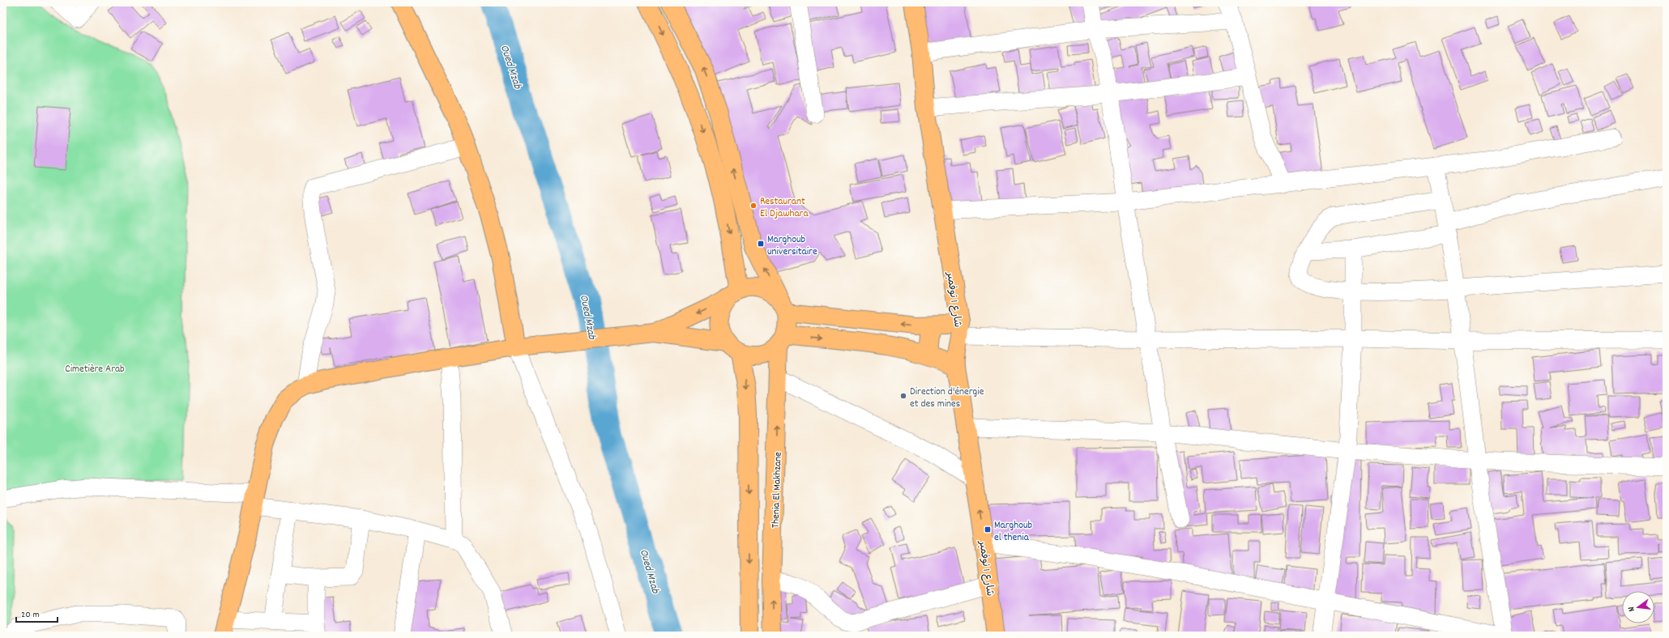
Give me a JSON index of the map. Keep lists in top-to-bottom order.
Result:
{
  "streets": {
    "main road": ["شارع 1 نوفمبر", "Thenia El Makhzane"]
  },
  "water": ["Oued Mzab"],
  "parks": ["Cimetière Arab"],
  "places": {
    "other": ["Restaurant El Djawhara", "Direction d'énergie et des mines"],
    "transit": ["Marghoub universitaire", "Marghoub el thenia"]
  },
  "scale_bar": "20 m",
  "north": "left"
}
